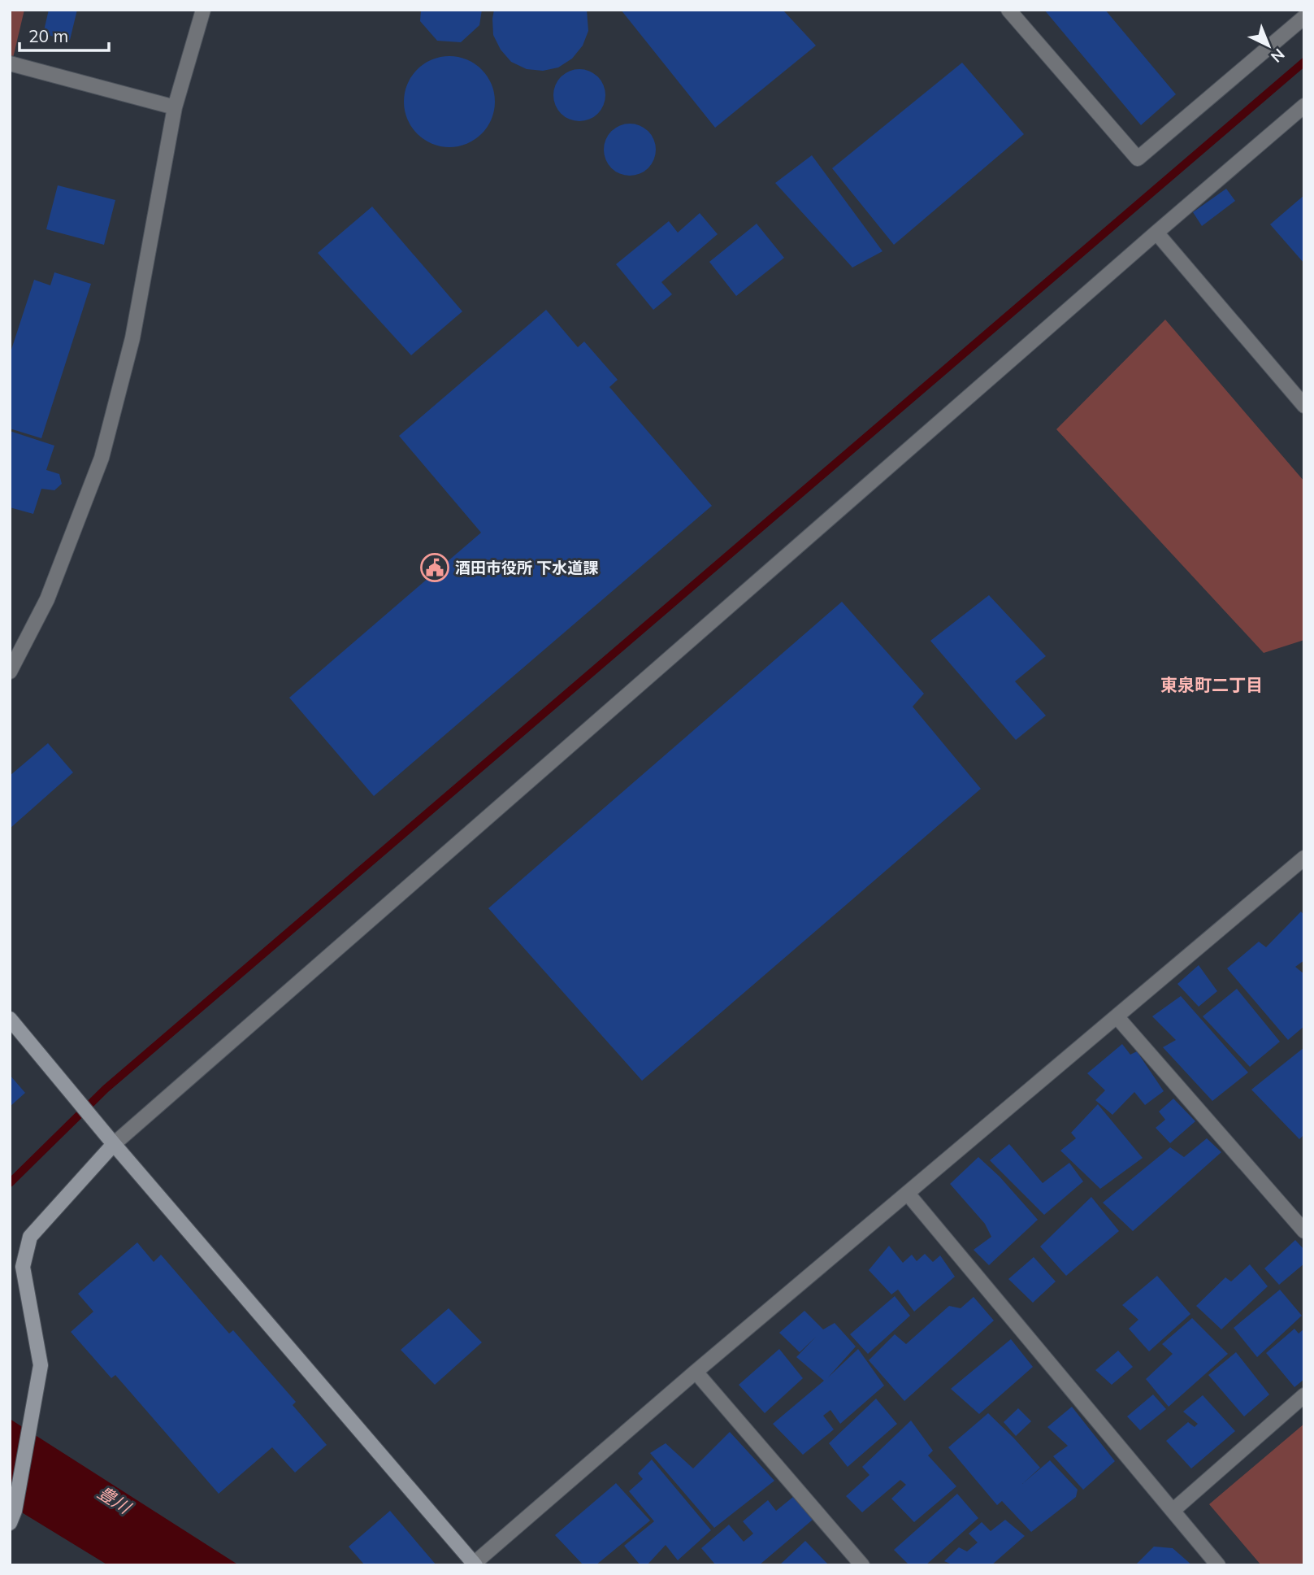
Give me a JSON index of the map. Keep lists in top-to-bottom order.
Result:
{
  "districts": ["東泉町二丁目"],
  "water": ["豊川"],
  "places": {
    "public building": ["酒田市役所 下水道課"]
  },
  "scale_bar": "20 m",
  "north": "bottom right"
}
